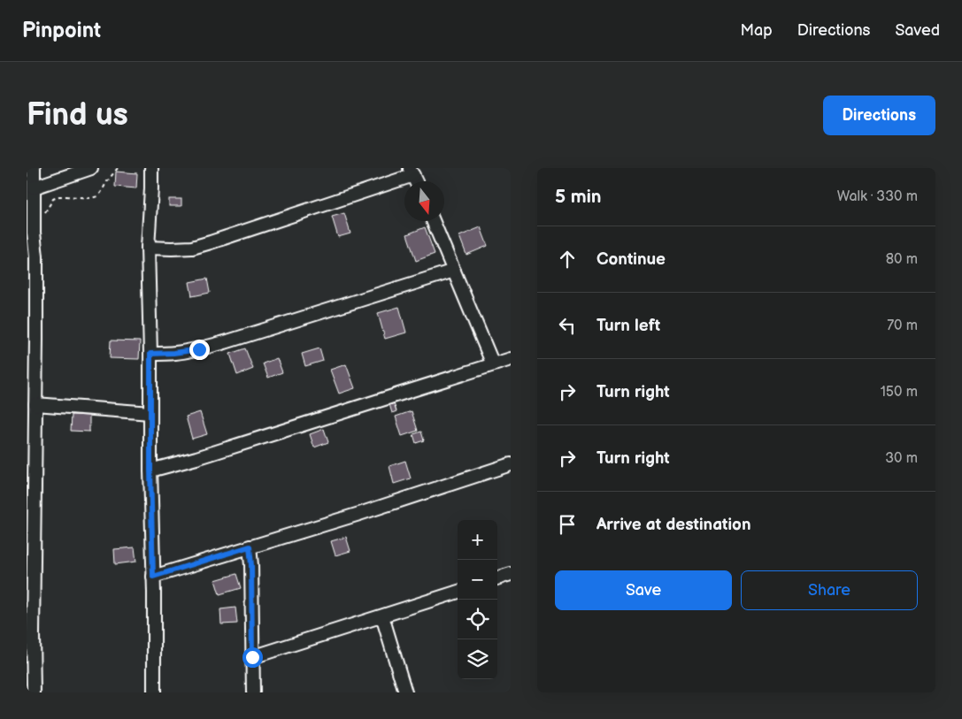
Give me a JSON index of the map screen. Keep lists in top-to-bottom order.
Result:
{
  "north": "bottom",
  "page": {
    "header": "Pinpoint",
    "nav": ["Map", "Directions", "Saved"],
    "buttons": [
      "Directions",
      ["Save", "Share"]
    ],
    "title": "Find us",
    "heading": ["5 min", "Walk · 330 m"],
    "list": [
      ["Continue", "80 m"],
      ["Turn left", "70 m"],
      ["Turn right", "150 m"],
      ["Turn right", "30 m"],
      "Arrive at destination"
    ],
    "map_buttons": ["+", "−"]
  }
}
